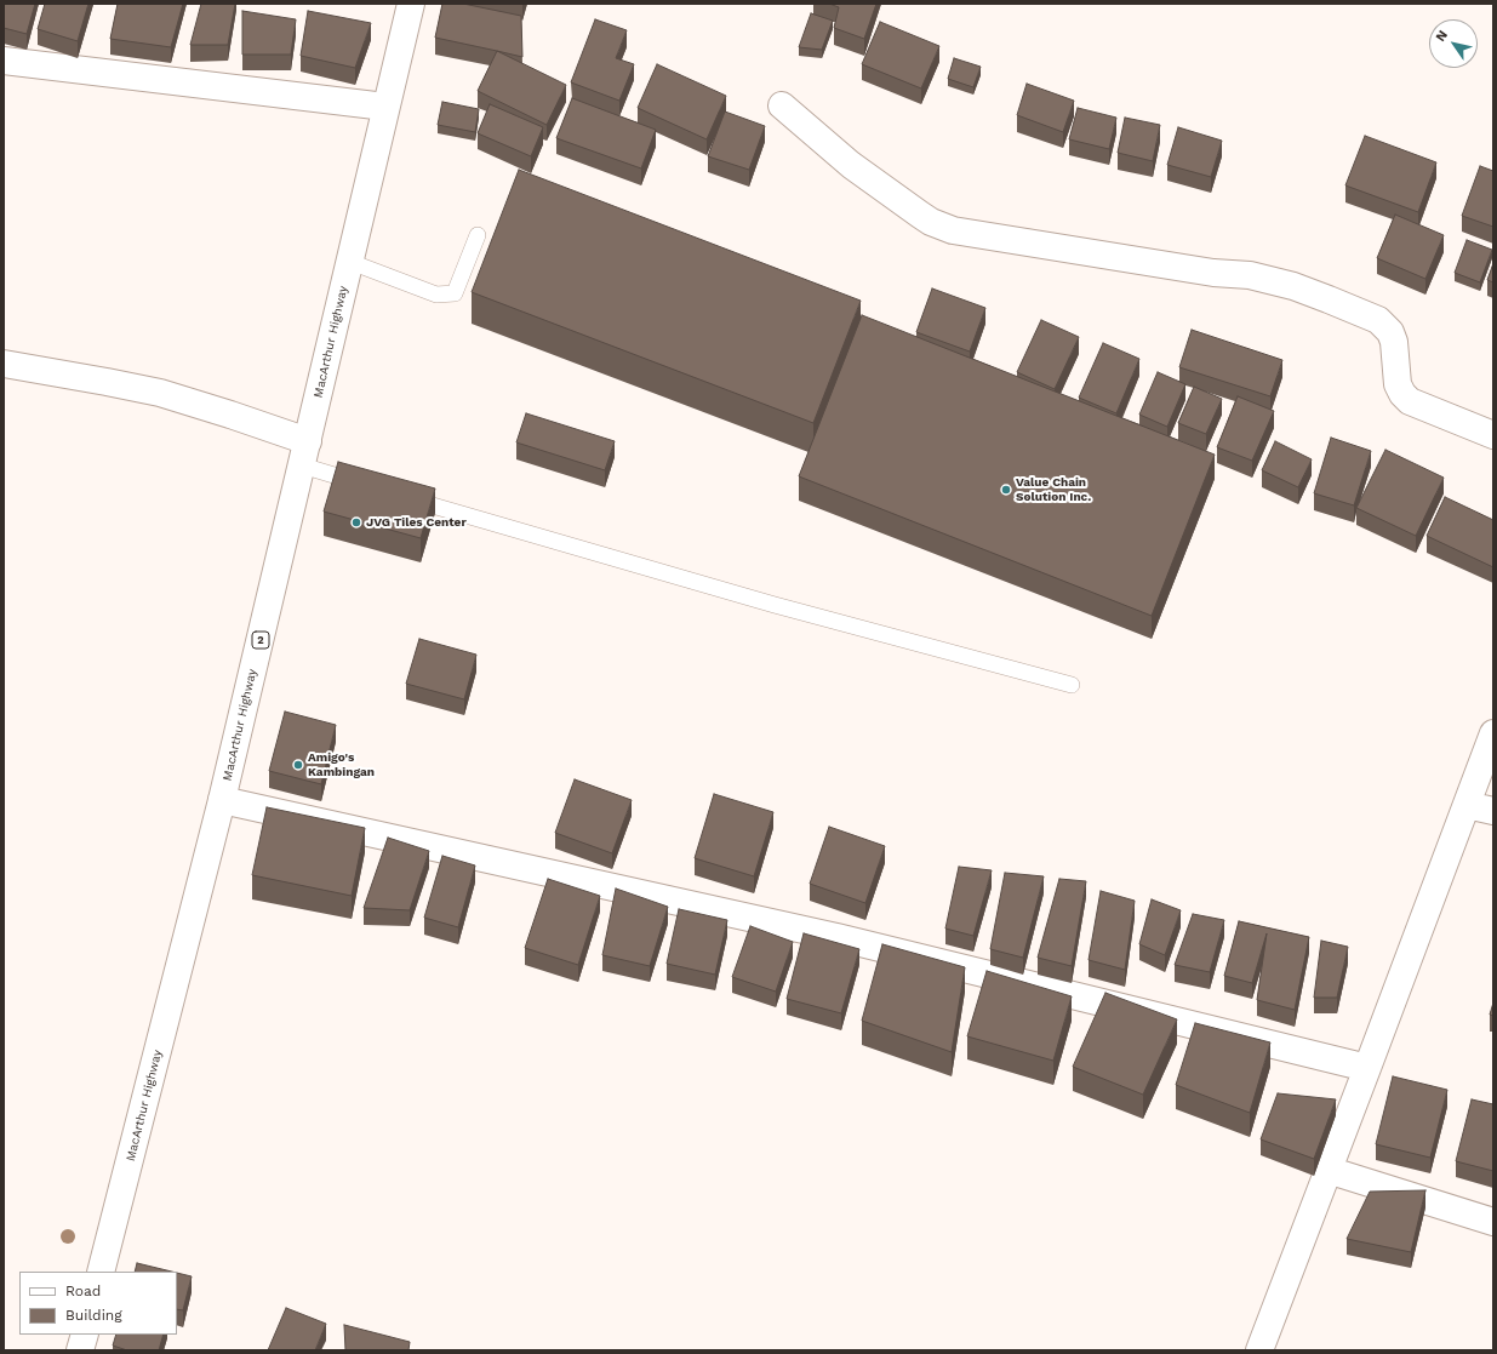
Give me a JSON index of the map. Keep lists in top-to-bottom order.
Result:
{
  "streets": {
    "main road": ["MacArthur Highway", "2"]
  },
  "places": ["Value Chain Solution Inc.", "JVG Tiles Center", "Amigo's Kambingan"],
  "legend": ["Road", "Building"],
  "north": "top left"
}
